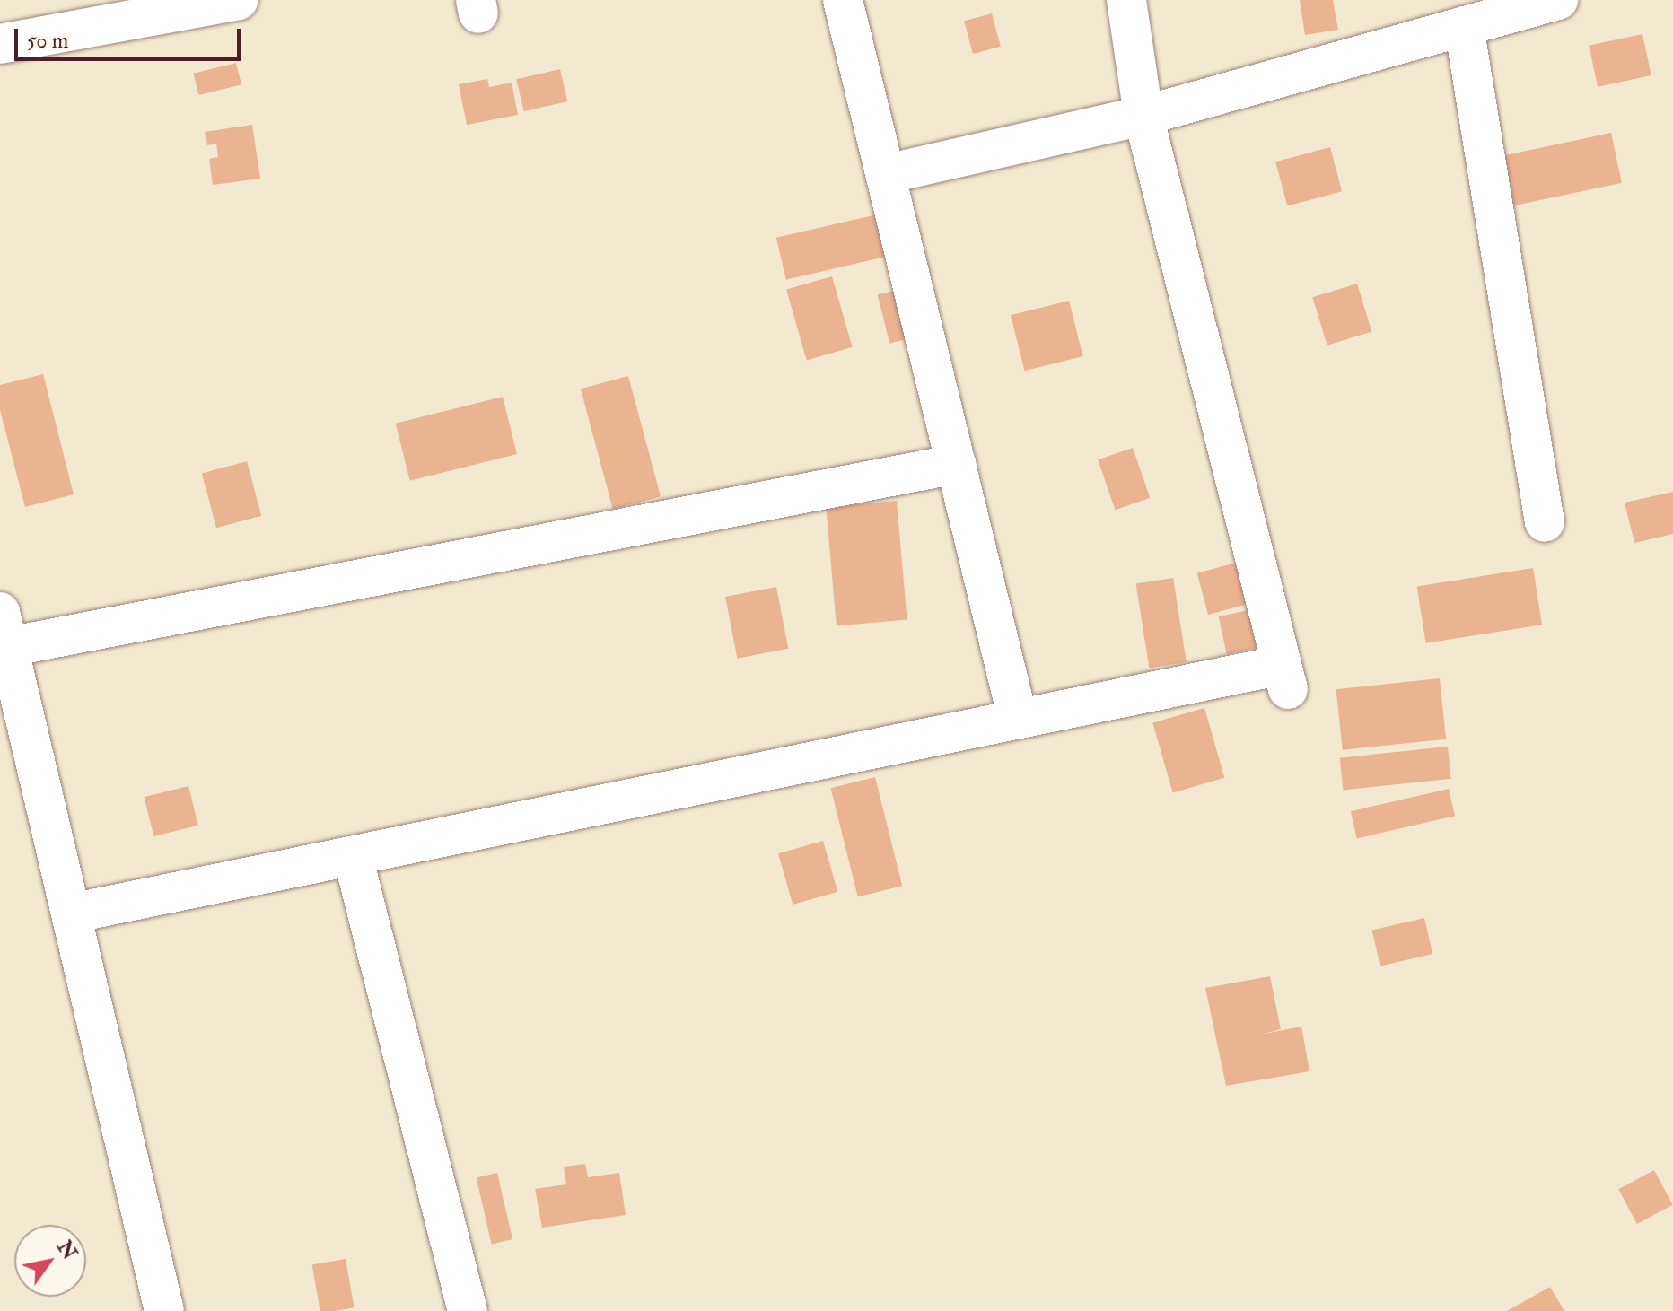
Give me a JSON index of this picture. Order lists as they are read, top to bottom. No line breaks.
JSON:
{"scale_bar":"50 m","north":"top right"}
